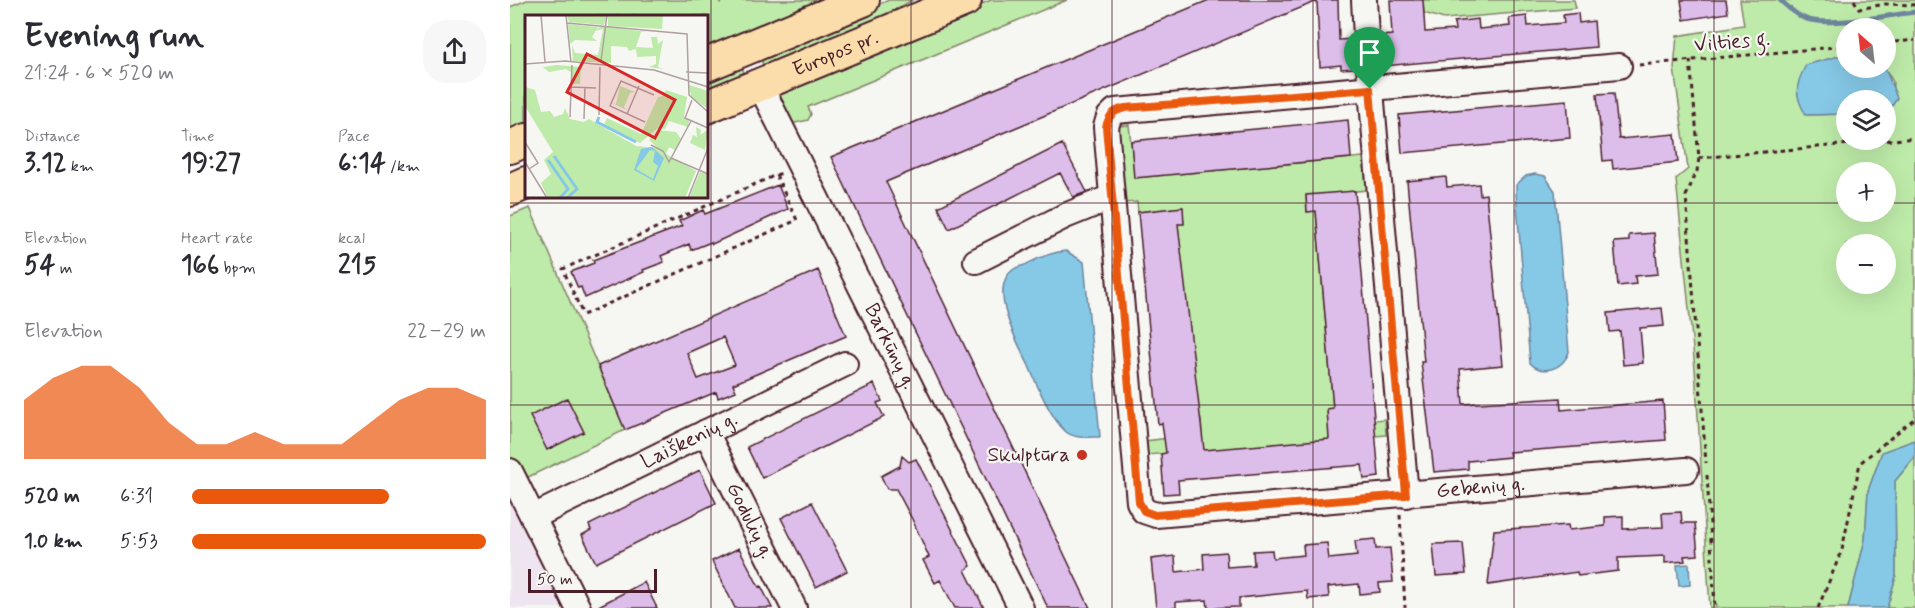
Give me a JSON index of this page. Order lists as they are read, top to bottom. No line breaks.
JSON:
{"streets":{"main road":["Europos pr."],"street":["Barkūnų g.","Laiškenių g.","Gebenių g.","Godulių g."],"path":["Vilties g."]},"crossings":[["Vilties g.","Gebenių g."],["Europos pr.","Barkūnų g."],["Laiškenių g.","Godulių g."]],"places":["Skulptūra"],"scale_bar":"50 m","north":"top left","page":{"heading":["Evening run","21:24 · 6 × 520 m"],"map_buttons":["+","−"],"stats":[["Distance","3.12 km"],["Time","19:27"],["Pace","6:14 /km"],["Elevation","54 m"],["Heart rate","166 bpm"],["kcal","215"]],"chart":["Elevation","22–29 m"],"list":[{"name":"520 m","note":"6:31"},{"name":"1.0 km","note":"5:53"}],"scale":"50 m"}}
